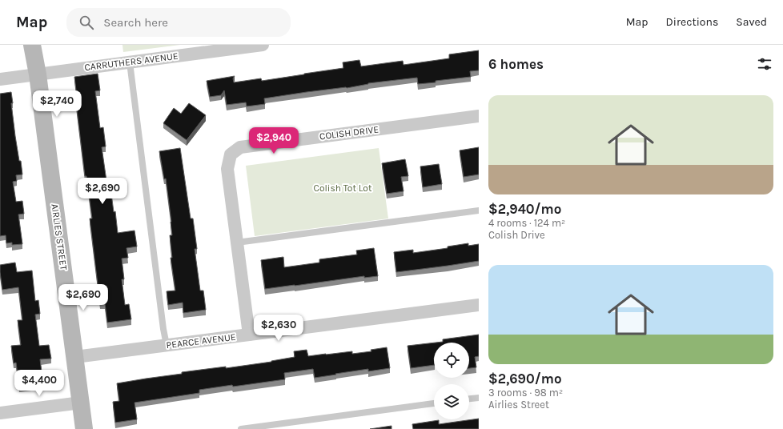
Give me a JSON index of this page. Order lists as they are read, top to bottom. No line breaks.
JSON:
{"streets":{"street":["CARRUTHERS AVENUE","COLISH DRIVE","AIRLIES STREET","PEARCE AVENUE"]},"crossings":[["CARRUTHERS AVENUE","AIRLIES STREET"],["COLISH DRIVE","PEARCE AVENUE"],["AIRLIES STREET","PEARCE AVENUE"]],"parks":["Colish Tot Lot"],"page":{"header":"Map","search":"Search here","nav":["Map","Directions","Saved"],"heading":"6 homes","list":[{"name":"$2,940/mo","note":"4 rooms · 124 m² · Colish Drive"},{"name":"$2,690/mo","note":"3 rooms · 98 m² · Airlies Street"}],"price":["$2,740","$2,940","$2,690","$2,690","$2,630","$4,400"]}}
